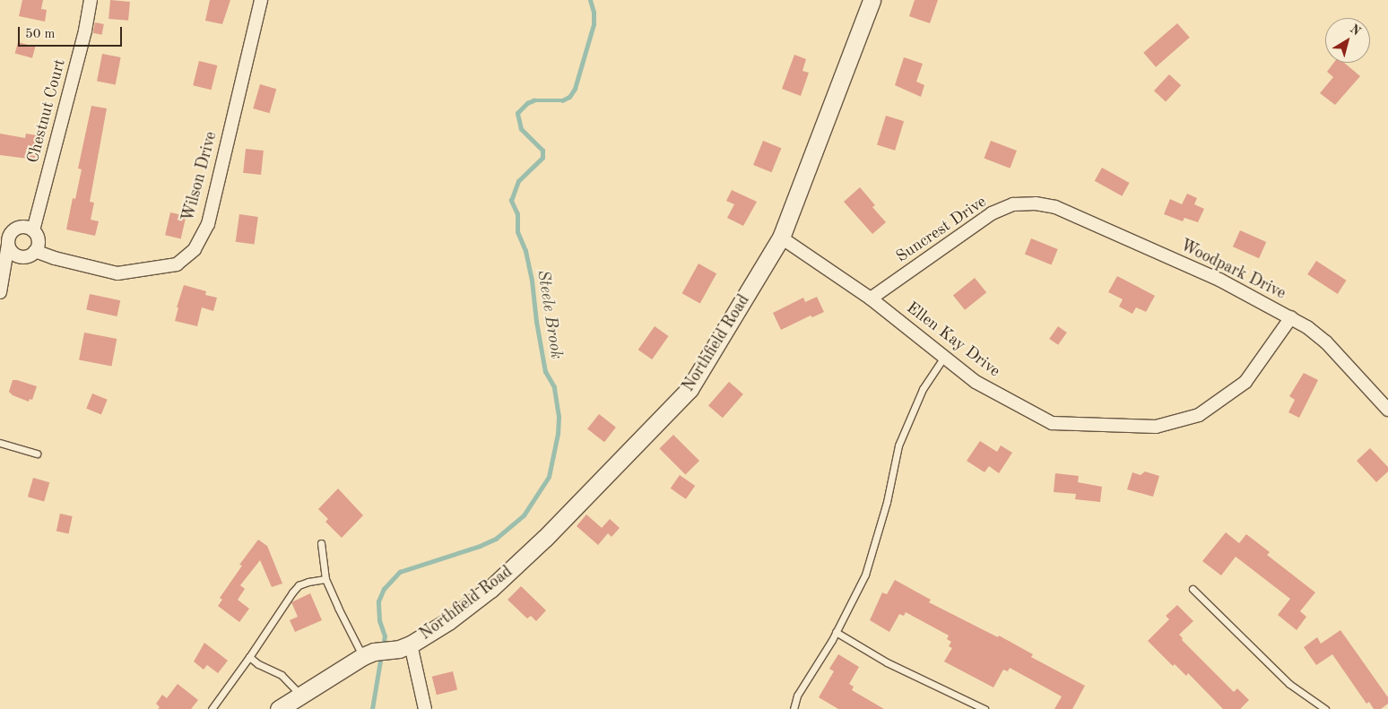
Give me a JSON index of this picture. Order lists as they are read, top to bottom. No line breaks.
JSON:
{"streets":{"street":["Chestnut Court","Wilson Drive","Suncrest Drive","Woodpark Drive","Ellen Kay Drive","Northfield Road"]},"crossings":[["Chestnut Court","Wilson Drive"],["Suncrest Drive","Woodpark Drive"],["Suncrest Drive","Ellen Kay Drive"],["Woodpark Drive","Ellen Kay Drive"],["Ellen Kay Drive","Northfield Road"]],"water":["Steele Brook"],"scale_bar":"50 m","north":"top right"}
